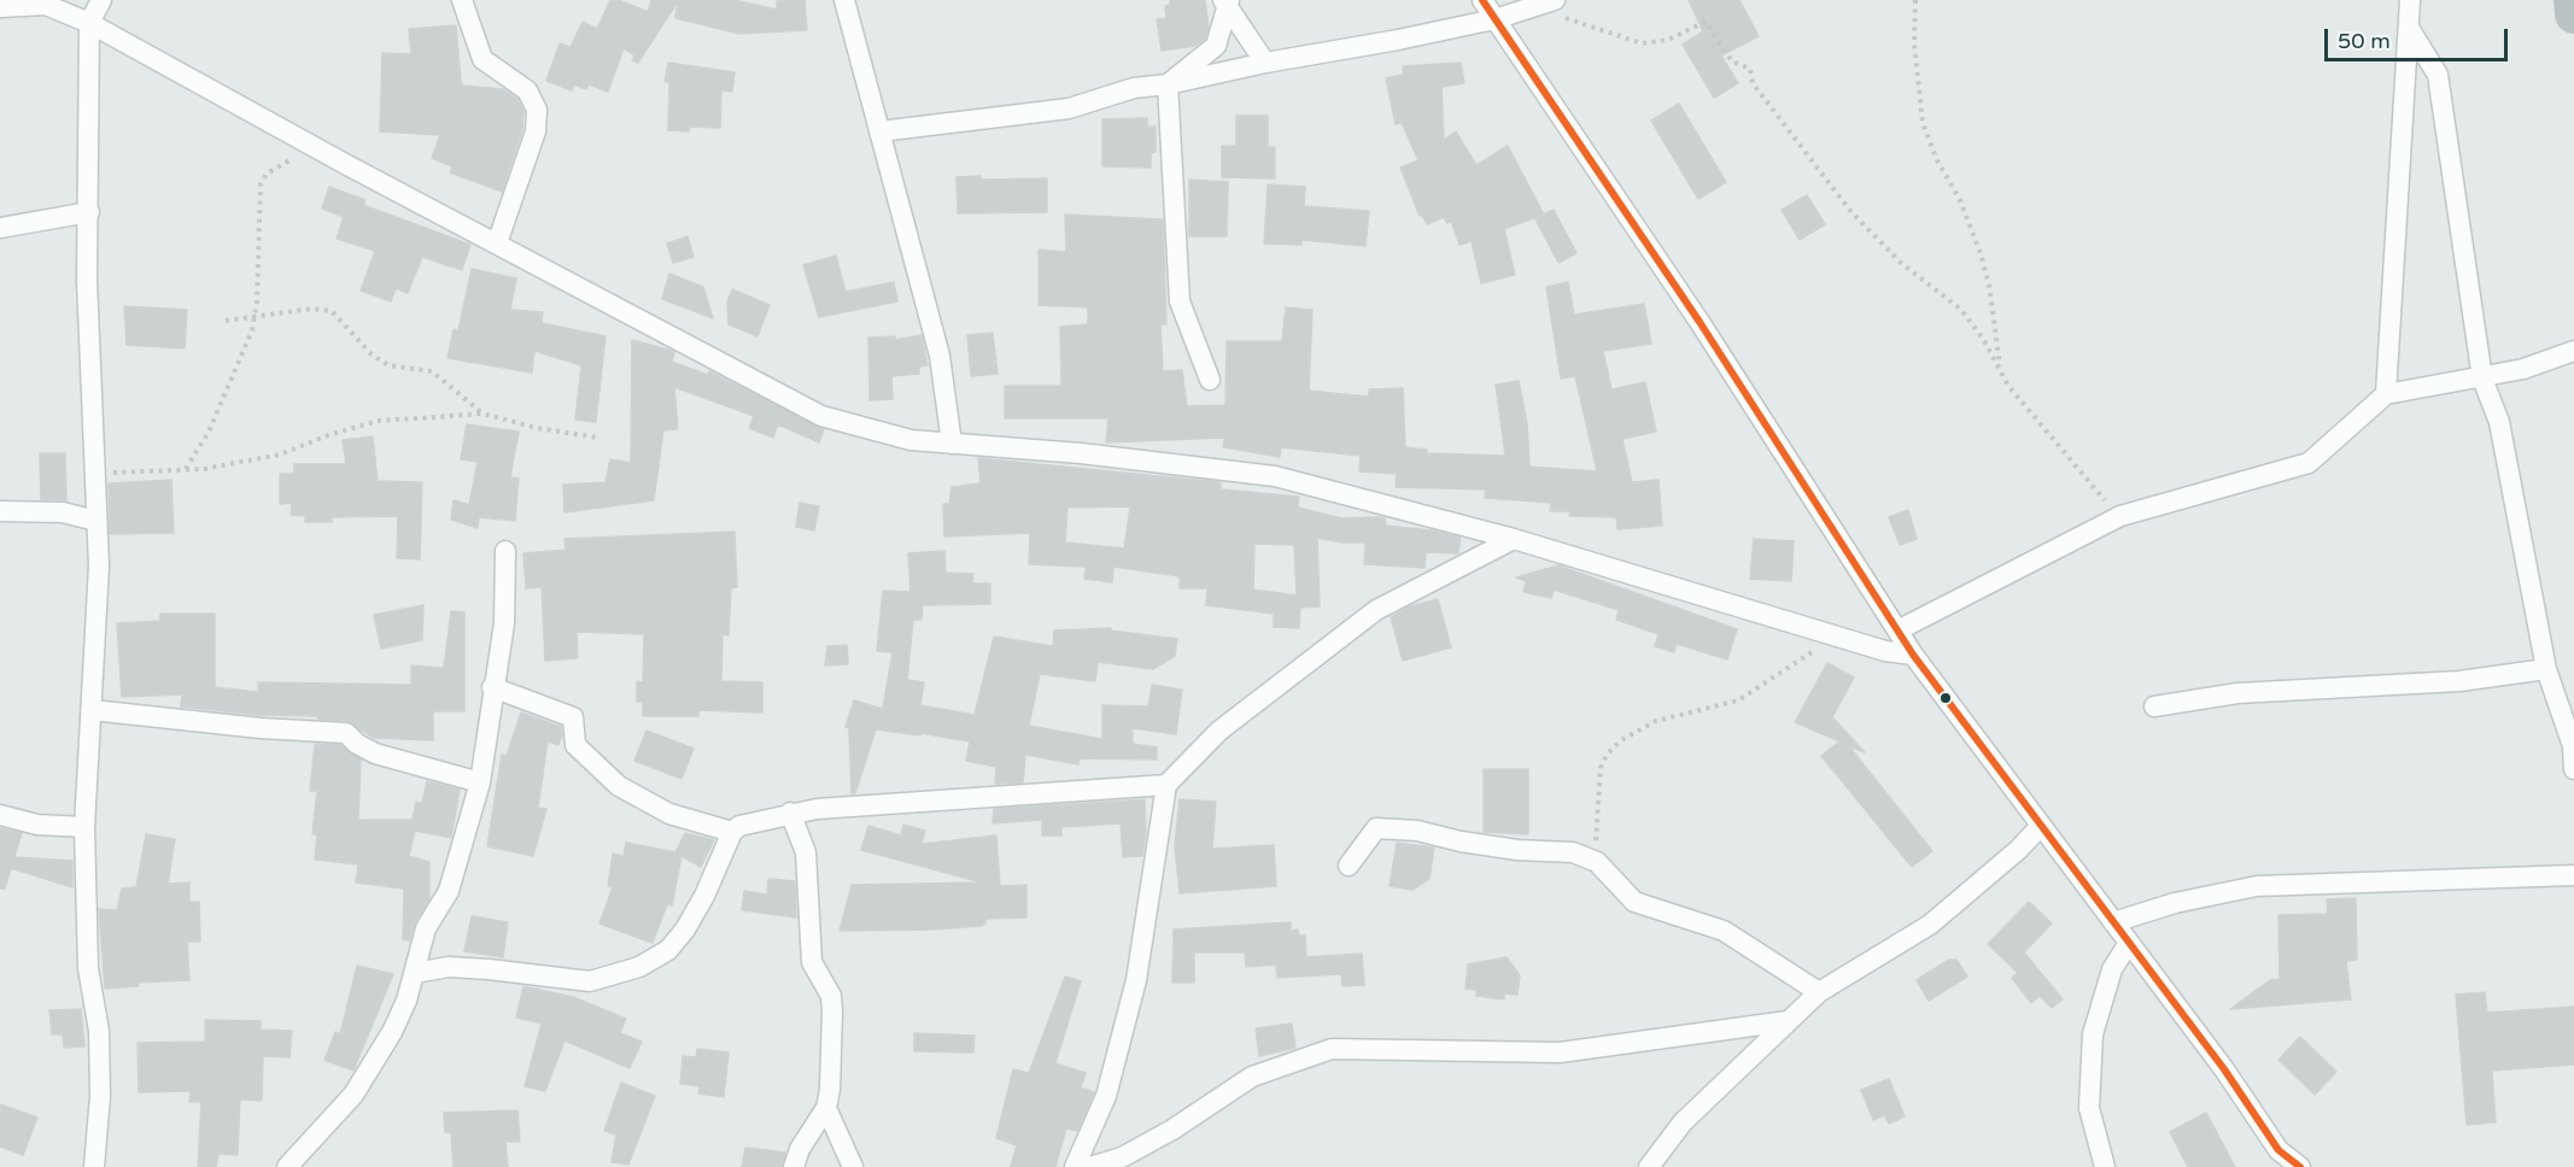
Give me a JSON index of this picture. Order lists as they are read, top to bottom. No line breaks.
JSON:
{"scale_bar":"50 m"}
